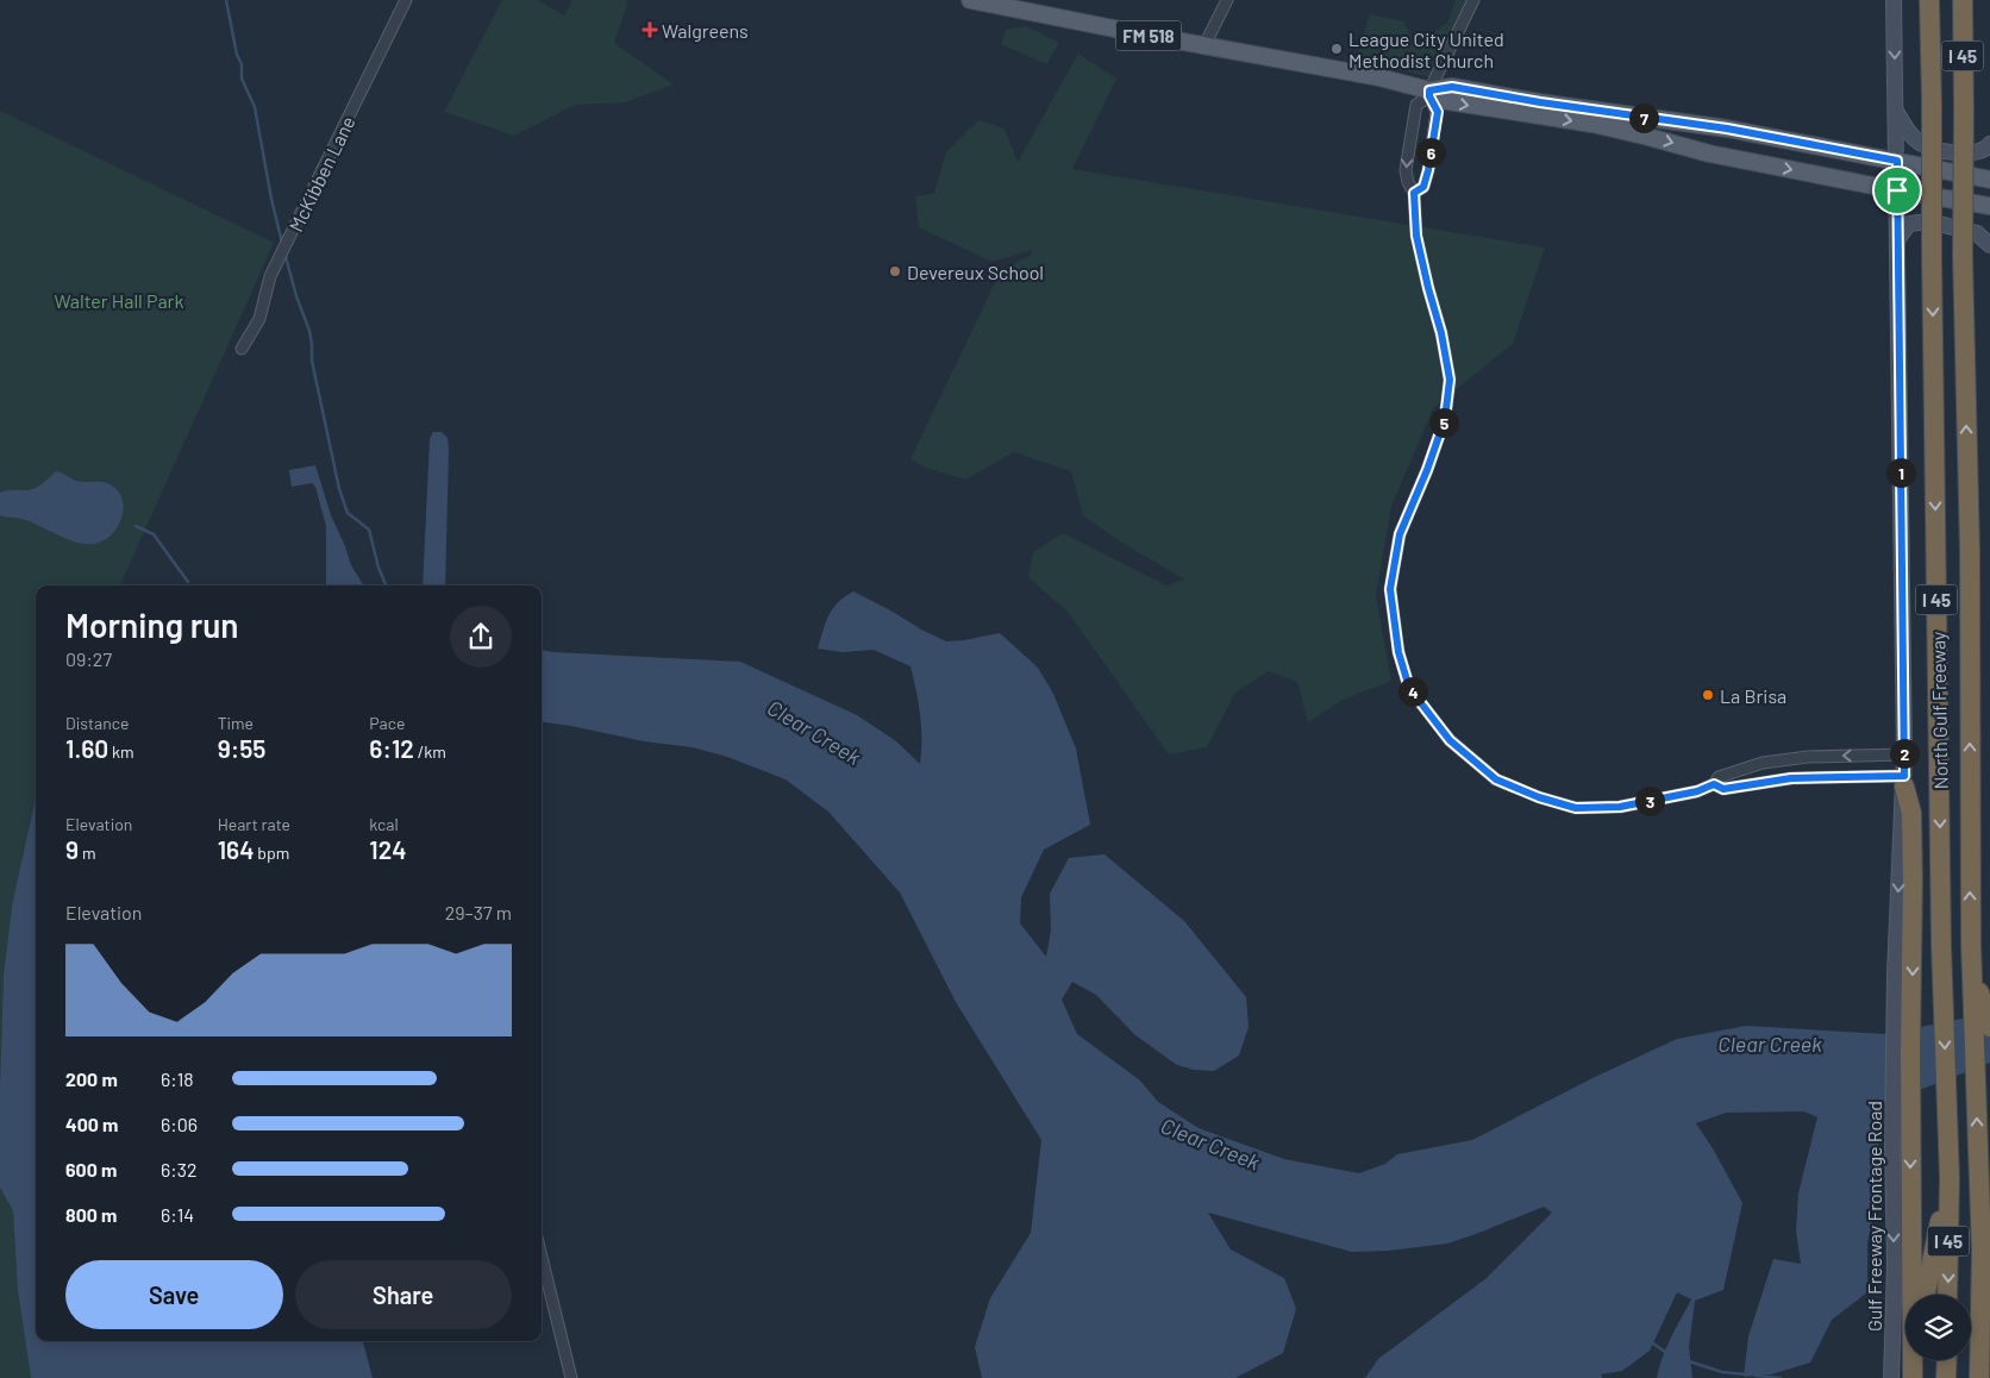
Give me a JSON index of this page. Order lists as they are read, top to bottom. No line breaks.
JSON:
{"streets":{"highway":["I 45","North Gulf Freeway"],"main road":["FM 518","Gulf Freeway Frontage Road"],"street":["McKibben Lane"]},"crossings":[["FM 518","Gulf Freeway Frontage Road"],["I 45","North Gulf Freeway"]],"one_way":["Gulf Freeway Frontage Road"],"water":["Clear Creek"],"parks":["Walter Hall Park"],"places":{"health":["Walgreens"],"other":["League City United Methodist Church","Devereux School","La Brisa"]},"page":{"pins":["7","6","5","1","4","2","3"],"heading":["Morning run","09:27"],"stats":[["Distance","1.60 km"],["Time","9:55"],["Pace","6:12 /km"],["Elevation","9 m"],["Heart rate","164 bpm"],["kcal","124"]],"chart":["Elevation","29–37 m"],"list":[{"name":"200 m","note":"6:18"},{"name":"400 m","note":"6:06"},{"name":"600 m","note":"6:32"},{"name":"800 m","note":"6:14"}],"buttons":["Save","Share"]}}
